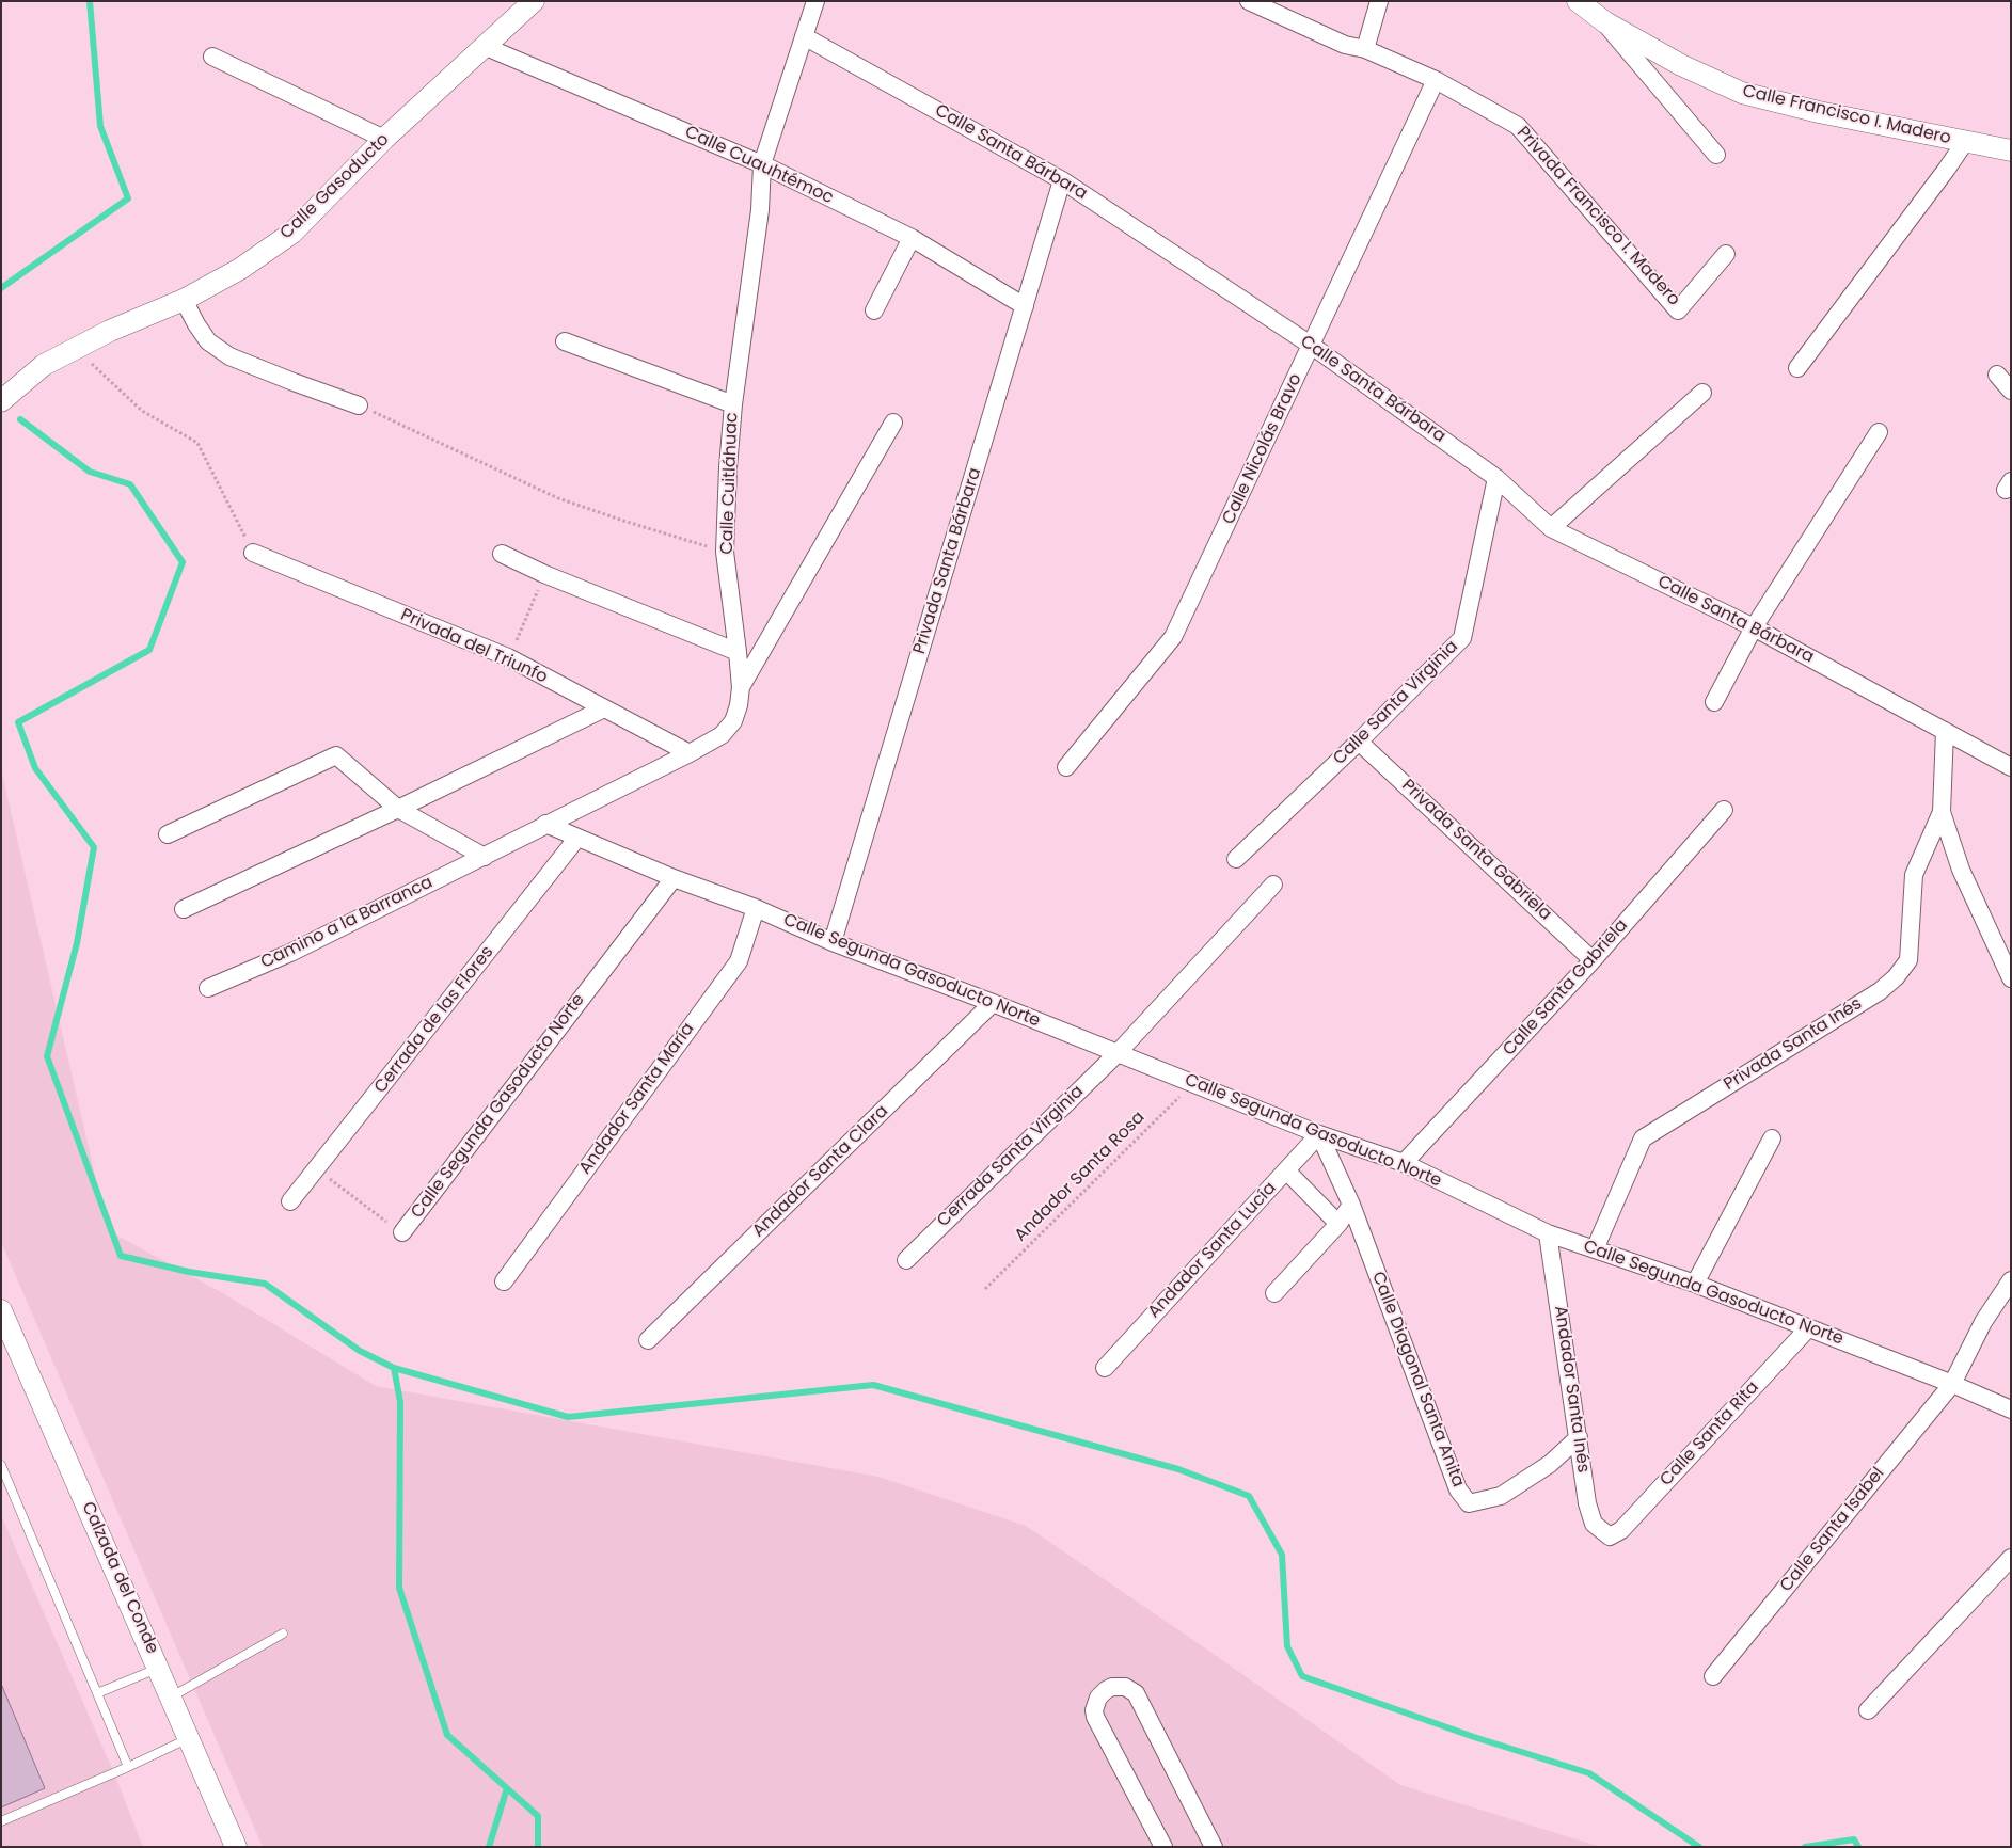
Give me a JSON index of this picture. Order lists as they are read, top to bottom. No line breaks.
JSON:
{"streets":{"street":["Calle Francisco I. Madero","Calle Santa Bárbara","Calle Cuauhtémoc","Calle Gasoducto","Privada Francisco I. Madero","Calle Nicolás Bravo","Calle Cuitláhuac","Privada Santa Bárbara","Privada del Triunfo","Calle Santa Virginia","Privada Santa Gabriela","Camino a la Barranca","Calle Segunda Gasoducto Norte","Calle Santa Gabriela","Cerrada de las Flores","Privada Santa Inés","Andador Santa María","Cerrada Santa Virginia","Andador Santa Clara","Andador Santa Lucía","Calle Diagonal Santa Anita","Andador Santa Inés","Calle Santa Rita","Calle Santa Isabel","Calzada del Conde"],"path":["Andador Santa Rosa"]},"crossings":[["Calle Santa Bárbara","Calle Nicolás Bravo"],["Calle Santa Bárbara","Calle Cuitláhuac"],["Calle Santa Bárbara","Privada Santa Bárbara"],["Calle Santa Bárbara","Calle Santa Virginia"],["Calle Cuauhtémoc","Calle Gasoducto"],["Calle Cuauhtémoc","Calle Cuitláhuac"],["Calle Cuauhtémoc","Privada Santa Bárbara"],["Privada Francisco I. Madero","Calle Nicolás Bravo"],["Calle Cuitláhuac","Privada del Triunfo"],["Calle Cuitláhuac","Camino a la Barranca"],["Calle Cuitláhuac","Calle Segunda Gasoducto Norte"],["Privada Santa Bárbara","Calle Segunda Gasoducto Norte"],["Calle Santa Virginia","Privada Santa Gabriela"],["Privada Santa Gabriela","Calle Santa Gabriela"],["Calle Segunda Gasoducto Norte","Calle Santa Gabriela"],["Calle Segunda Gasoducto Norte","Cerrada de las Flores"],["Calle Segunda Gasoducto Norte","Privada Santa Inés"],["Calle Segunda Gasoducto Norte","Andador Santa María"],["Calle Segunda Gasoducto Norte","Cerrada Santa Virginia"],["Calle Segunda Gasoducto Norte","Andador Santa Clara"],["Calle Segunda Gasoducto Norte","Andador Santa Rosa"],["Calle Segunda Gasoducto Norte","Andador Santa Lucía"],["Calle Segunda Gasoducto Norte","Calle Diagonal Santa Anita"],["Calle Segunda Gasoducto Norte","Andador Santa Inés"],["Calle Segunda Gasoducto Norte","Calle Santa Rita"],["Calle Segunda Gasoducto Norte","Calle Santa Isabel"],["Andador Santa Lucía","Calle Diagonal Santa Anita"],["Calle Diagonal Santa Anita","Andador Santa Inés"],["Andador Santa Inés","Calle Santa Rita"]]}
